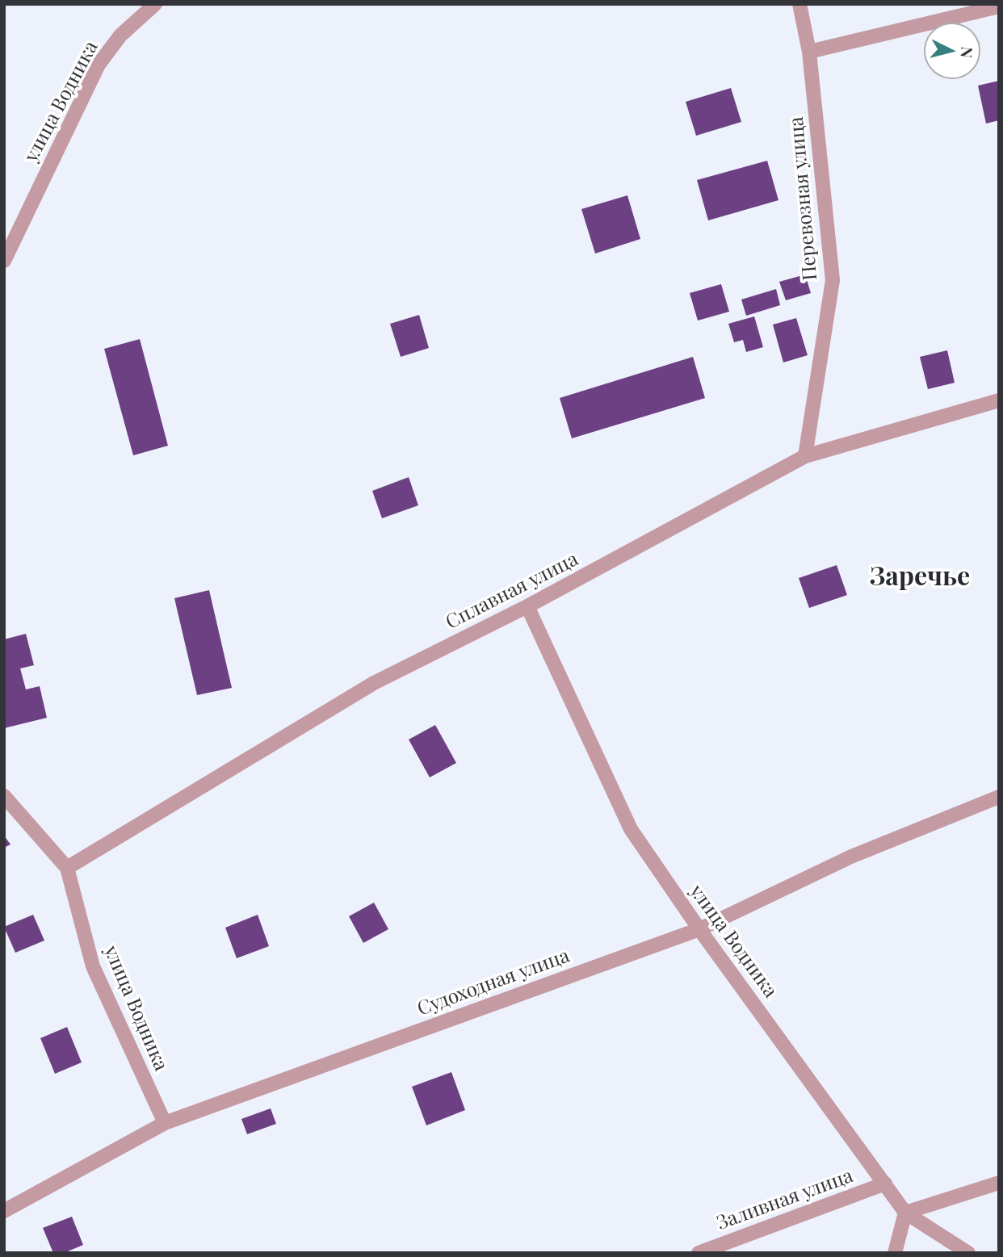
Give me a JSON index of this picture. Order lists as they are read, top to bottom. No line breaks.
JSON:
{"streets":{"street":["улица Водника","Перевозная улица","Сплавная улица","Судоходная улица","Заливная улица"]},"crossings":[["улица Водника","Сплавная улица"],["улица Водника","Судоходная улица"],["улица Водника","Заливная улица"],["Перевозная улица","Сплавная улица"]],"districts":["Заречье"],"north":"right"}
